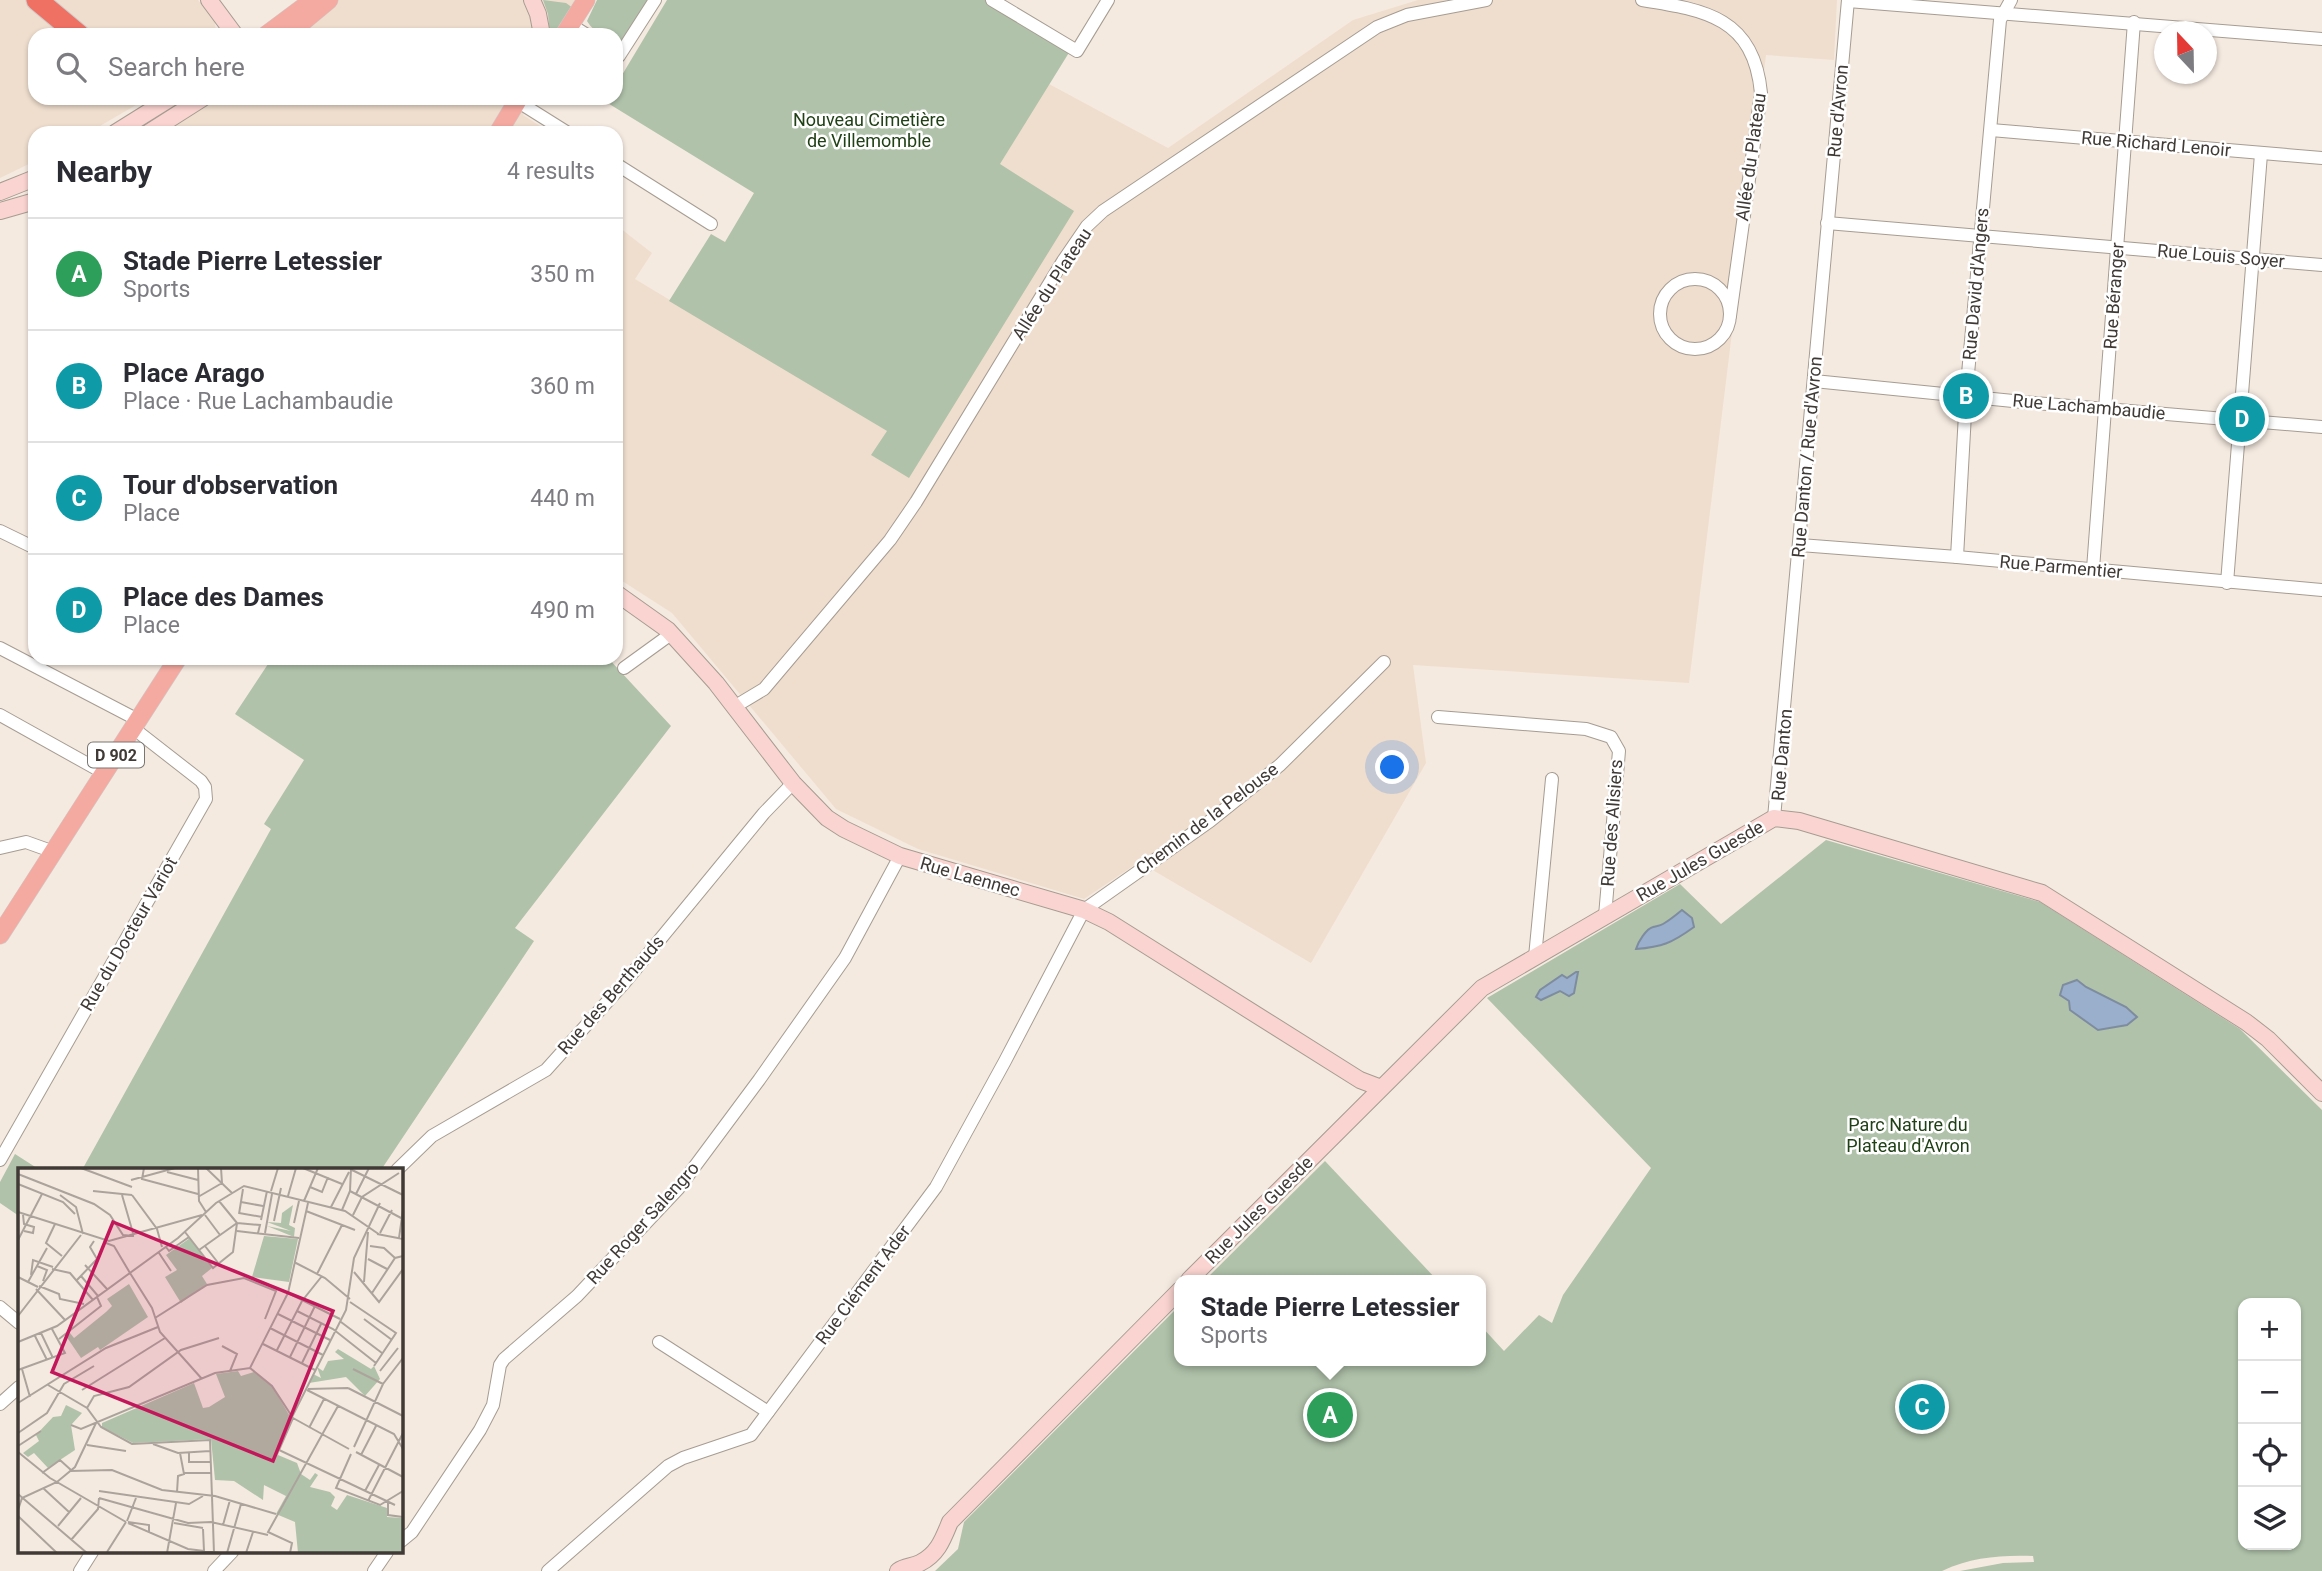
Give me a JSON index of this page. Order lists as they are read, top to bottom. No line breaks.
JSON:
{"streets":{"main road":["D 902"],"street":["Rue d'Avron","Rue Richard Lenoir","Allée du Plateau","Rue Louis Soyer","Rue David d'Angers","Rue Béranger","Rue Lachambaudie","Rue Danton / Rue d'Avron","Rue Parmentier","Rue Danton","Chemin de la Pelouse","Rue des Alisiers","Rue Jules Guesde","Rue Laennec","Rue du Docteur Variot","Rue des Berthauds","Rue Roger Salengro","Rue Clément Ader"]},"crossings":[["Rue d'Avron","Rue Louis Soyer"],["Rue d'Avron","Rue Danton / Rue d'Avron"],["Rue Richard Lenoir","Rue David d'Angers"],["Rue Richard Lenoir","Rue Béranger"],["Allée du Plateau","Rue Laennec"],["Rue Louis Soyer","Rue David d'Angers"],["Rue Louis Soyer","Rue Béranger"],["Rue Louis Soyer","Rue Danton / Rue d'Avron"],["Rue David d'Angers","Rue Lachambaudie"],["Rue David d'Angers","Rue Parmentier"],["Rue Béranger","Rue Lachambaudie"],["Rue Béranger","Rue Parmentier"],["Rue Lachambaudie","Rue Danton / Rue d'Avron"],["Rue Danton / Rue d'Avron","Rue Parmentier"],["Rue Danton / Rue d'Avron","Rue Danton"],["D 902","Rue du Docteur Variot"],["Rue Danton","Rue Jules Guesde"],["Chemin de la Pelouse","Rue Laennec"],["Chemin de la Pelouse","Rue Clément Ader"],["Rue des Alisiers","Rue Jules Guesde"],["Rue Jules Guesde","Rue Laennec"],["Rue Laennec","Rue des Berthauds"],["Rue Laennec","Rue Roger Salengro"],["Rue Laennec","Rue Clément Ader"]],"parks":["Nouveau Cimetière de Villemomble","Parc Nature du Plateau d'Avron"],"north":"top","page":{"search":"Search here","heading":["Nearby","4 results"],"list":[{"mark":"A","name":"Stade Pierre Letessier","note":"Sports","value":"350 m"},{"mark":"B","name":"Place Arago","note":"Place · Rue Lachambaudie","value":"360 m"},{"mark":"C","name":"Tour d'observation","note":"Place","value":"440 m"},{"mark":"D","name":"Place des Dames","note":"Place","value":"490 m"}],"pins":["B","D","C","A"],"popup":["Stade Pierre Letessier","Sports"],"map_buttons":["+","−"]}}
